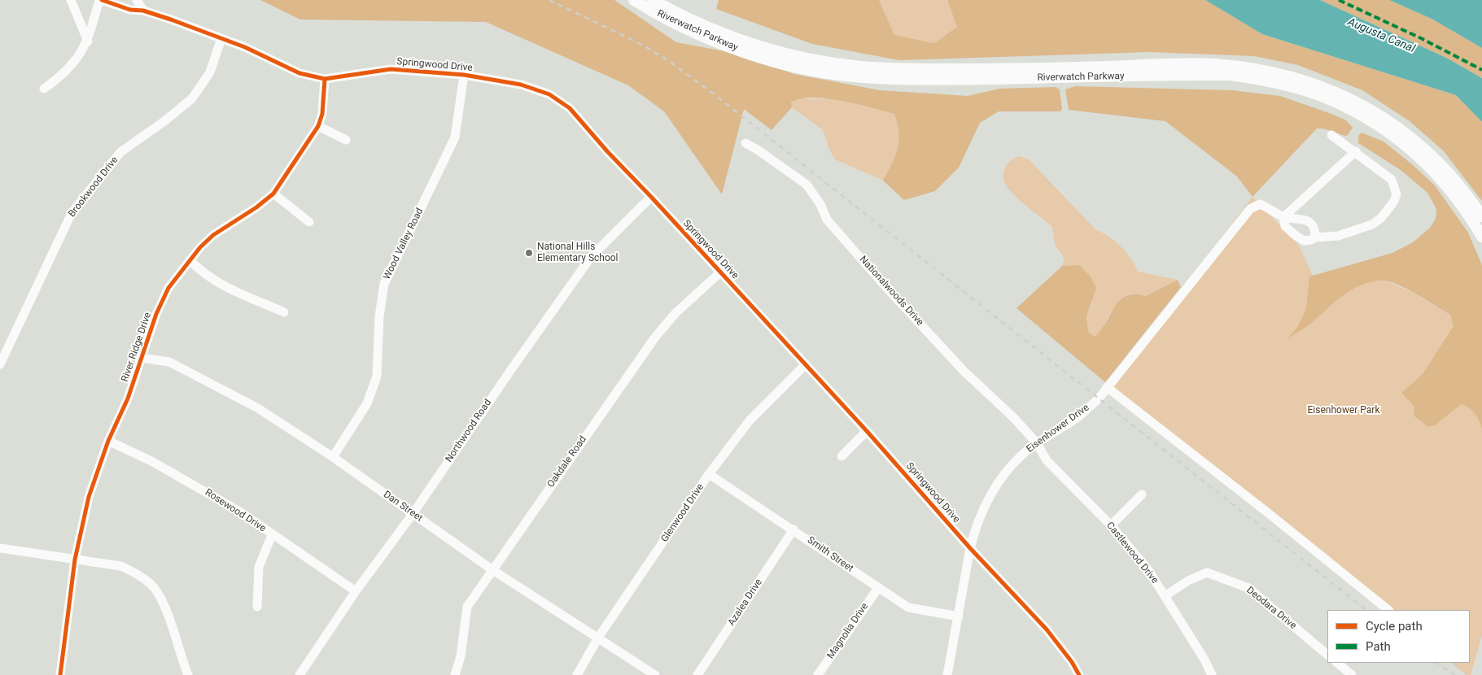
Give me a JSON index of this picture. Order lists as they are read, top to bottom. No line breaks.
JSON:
{"streets":{"main road":["Riverwatch Parkway"],"street":["Springwood Drive","Brookwood Drive","Wood Valley Road","Nationalwoods Drive","River Ridge Drive","Eisenhower Drive","Northwood Road","Oakdale Road","Dan Street","Rosewood Drive","Glenwood Drive","Castlewood Drive","Smith Street","Azalea Drive","Deodara Drive","Magnolia Drive"]},"crossings":[["Springwood Drive","Brookwood Drive"],["Springwood Drive","Wood Valley Road"],["Springwood Drive","River Ridge Drive"],["Springwood Drive","Eisenhower Drive"],["Springwood Drive","Northwood Road"],["Springwood Drive","Oakdale Road"],["Springwood Drive","Glenwood Drive"],["Wood Valley Road","Dan Street"],["Nationalwoods Drive","Eisenhower Drive"],["Nationalwoods Drive","Castlewood Drive"],["River Ridge Drive","Dan Street"],["River Ridge Drive","Rosewood Drive"],["Eisenhower Drive","Castlewood Drive"],["Eisenhower Drive","Smith Street"],["Northwood Road","Dan Street"],["Northwood Road","Rosewood Drive"],["Oakdale Road","Dan Street"],["Dan Street","Glenwood Drive"],["Glenwood Drive","Smith Street"],["Castlewood Drive","Deodara Drive"],["Smith Street","Azalea Drive"],["Smith Street","Magnolia Drive"]],"water":["Augusta Canal"],"parks":["Eisenhower Park"],"places":["National Hills Elementary School"],"legend":["Cycle path","Path"]}
